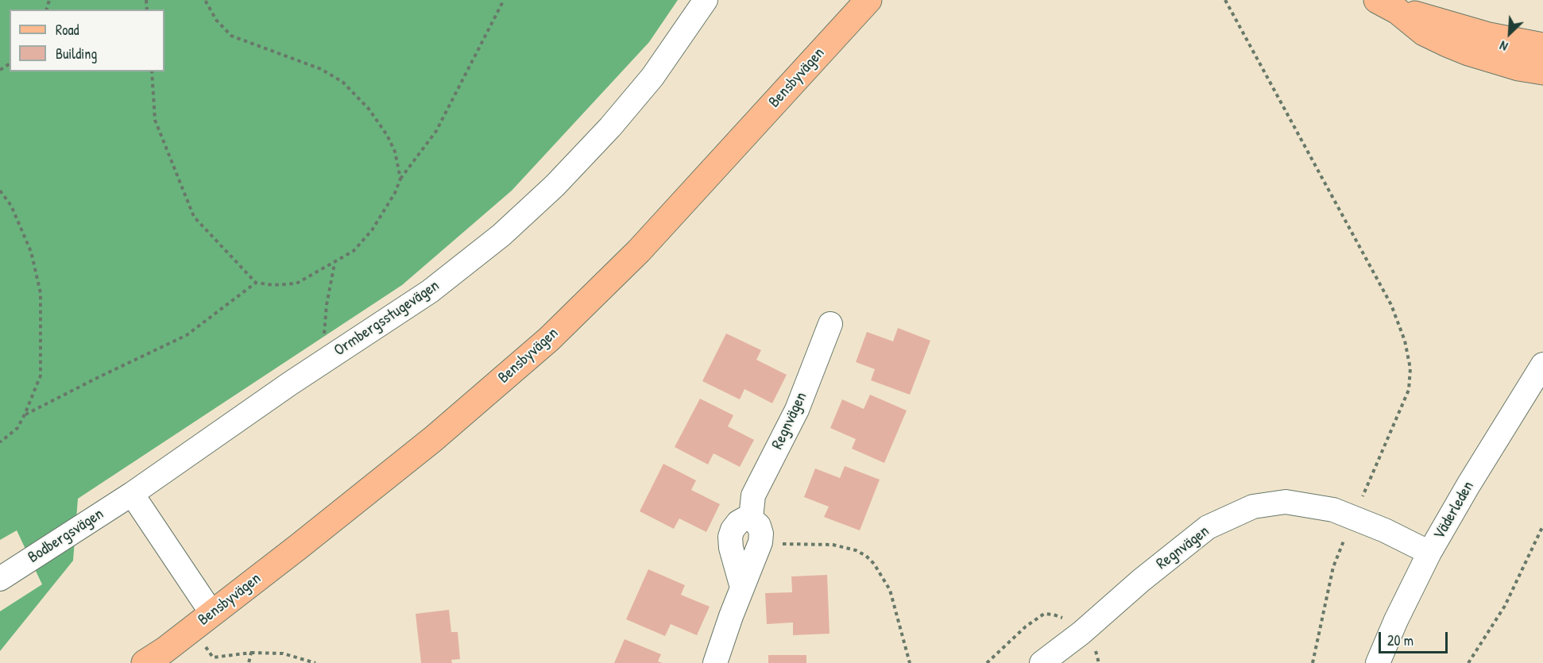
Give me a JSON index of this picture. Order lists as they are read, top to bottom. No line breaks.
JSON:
{"streets":{"main road":["Bensbyvägen"],"street":["Ormbergsstugevägen","Regnvägen","Väderleden","Bodbergsvägen"]},"crossings":[["Ormbergsstugevägen","Bodbergsvägen"],["Regnvägen","Väderleden"]],"legend":["Road","Building"],"scale_bar":"20 m","north":"bottom left"}
